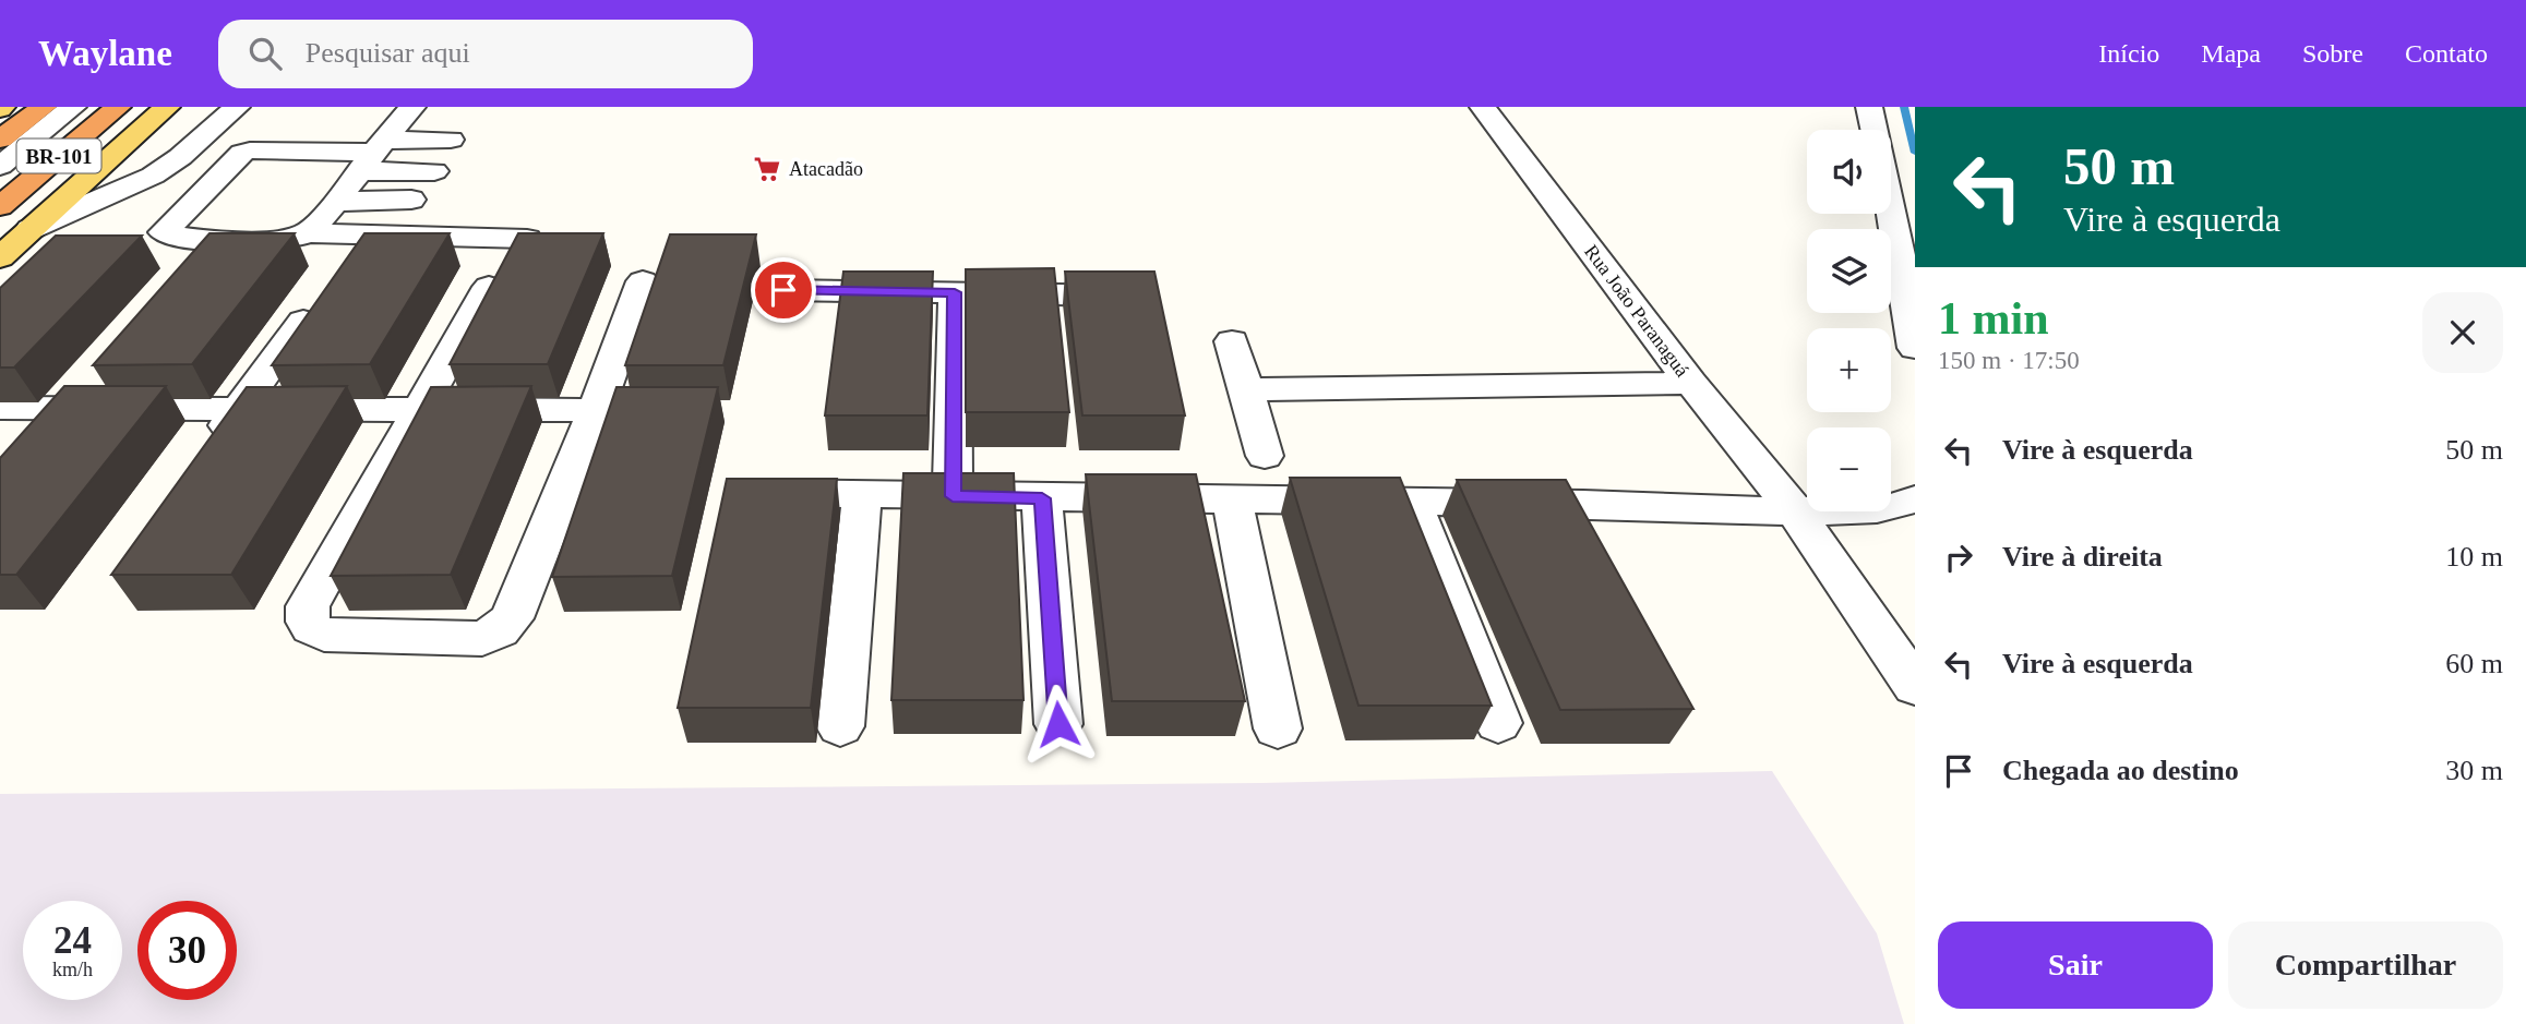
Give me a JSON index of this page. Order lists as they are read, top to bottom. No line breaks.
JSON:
{"streets":{"highway":["BR-101"],"street":["Rua João Paranaguá"]},"places":{"supermarket":["Atacadão"]},"page":{"header":"Waylane","search":"Pesquisar aqui","nav":["Início","Mapa","Sobre","Contato"],"turn":["50 m","Vire à esquerda"],"map_buttons":["+","−"],"heading":["1 min","150 m · 17:50"],"list":[{"name":"Vire à esquerda","value":"50 m"},{"name":"Vire à direita","value":"10 m"},{"name":"Vire à esquerda","value":"60 m"},{"name":"Chegada ao destino","value":"30 m"}],"speed":"24 km/h","limit":"30","buttons":["Sair","Compartilhar"]}}
